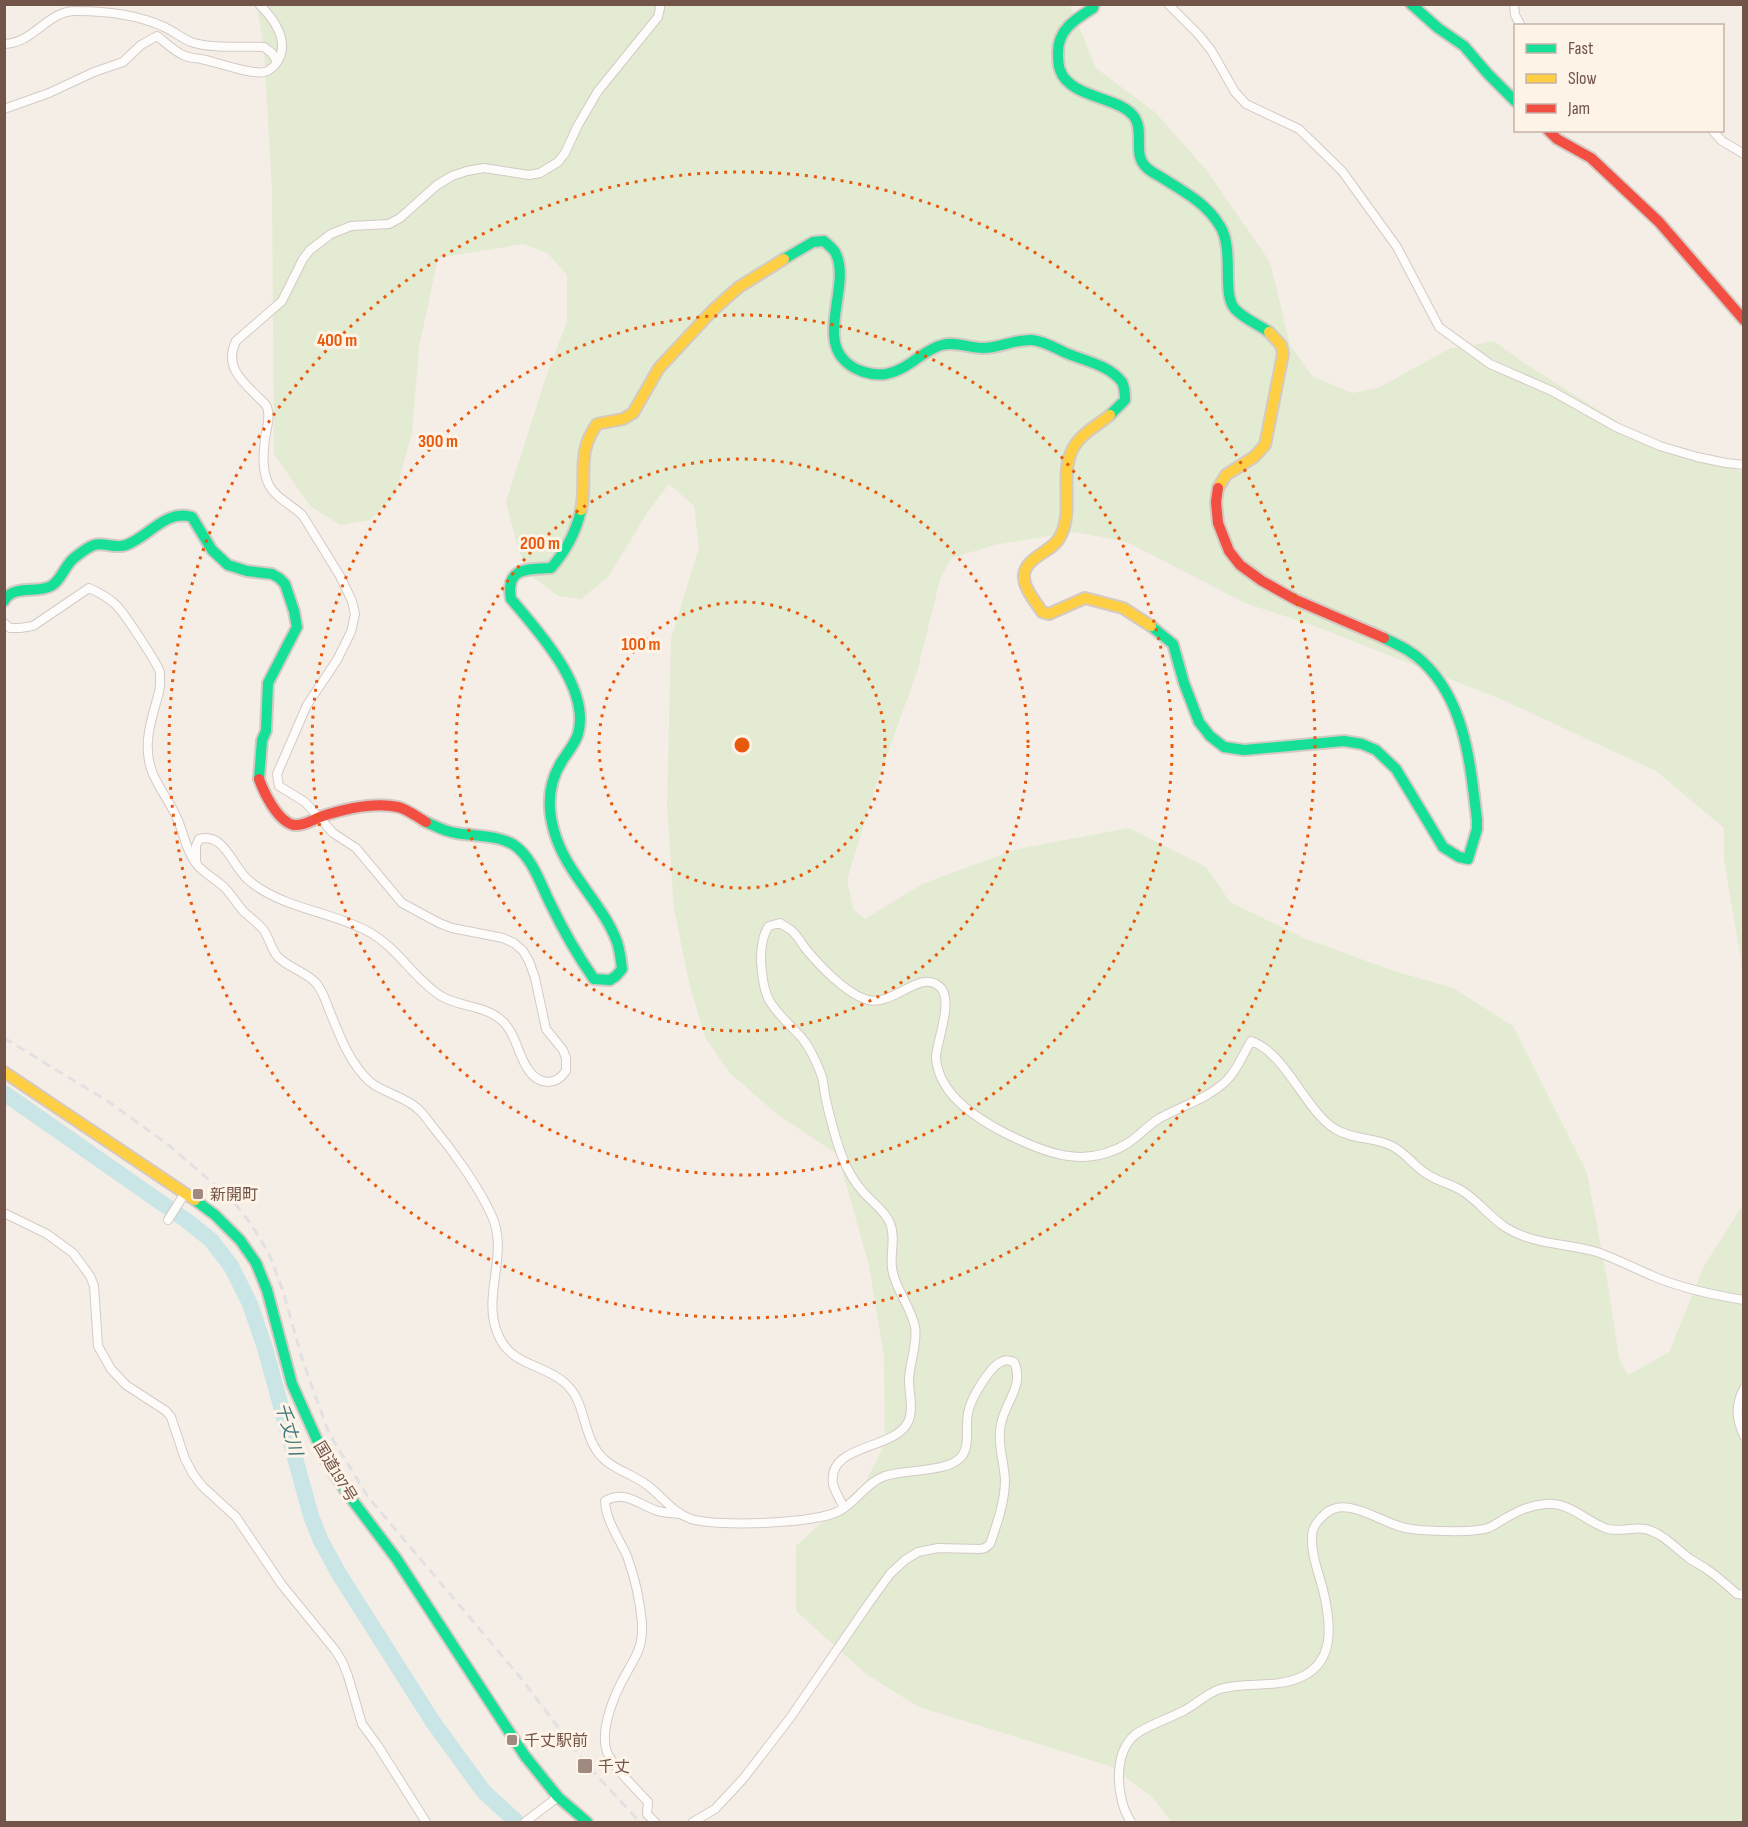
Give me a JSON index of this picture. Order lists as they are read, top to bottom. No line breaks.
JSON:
{"streets":{"main road":["国道197号"]},"water":["千丈川"],"places":{"transit":["新開町","千丈駅前","千丈"]},"legend":["Fast","Slow","Jam"],"rings":["400 m","300 m","200 m","100 m"]}
